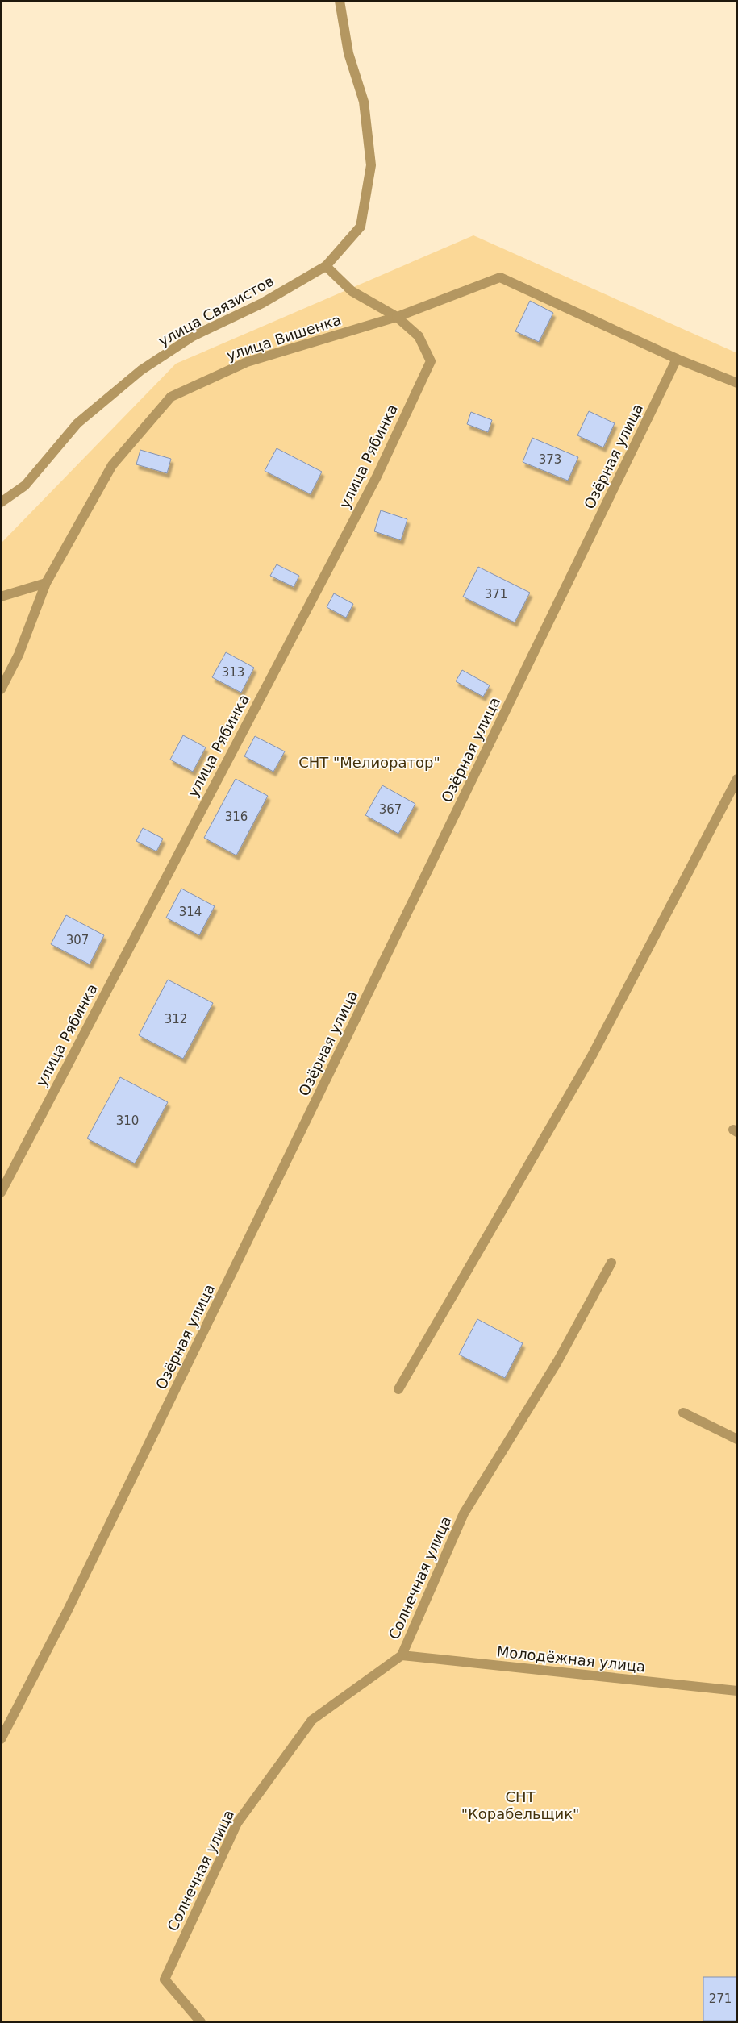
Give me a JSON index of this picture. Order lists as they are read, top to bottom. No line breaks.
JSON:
{"streets":{"street":["улица Связистов","улица Вишенка","улица Рябинка","Озёрная улица","Солнечная улица","Молодёжная улица"]},"crossings":[["улица Вишенка","улица Рябинка"],["улица Вишенка","Озёрная улица"],["Солнечная улица","Молодёжная улица"]],"parks":["СНТ \"Мелиоратор\"","СНТ \"Корабельщик\""],"house_numbers":["373","371","313","367","316","314","307","312","310","271"]}
